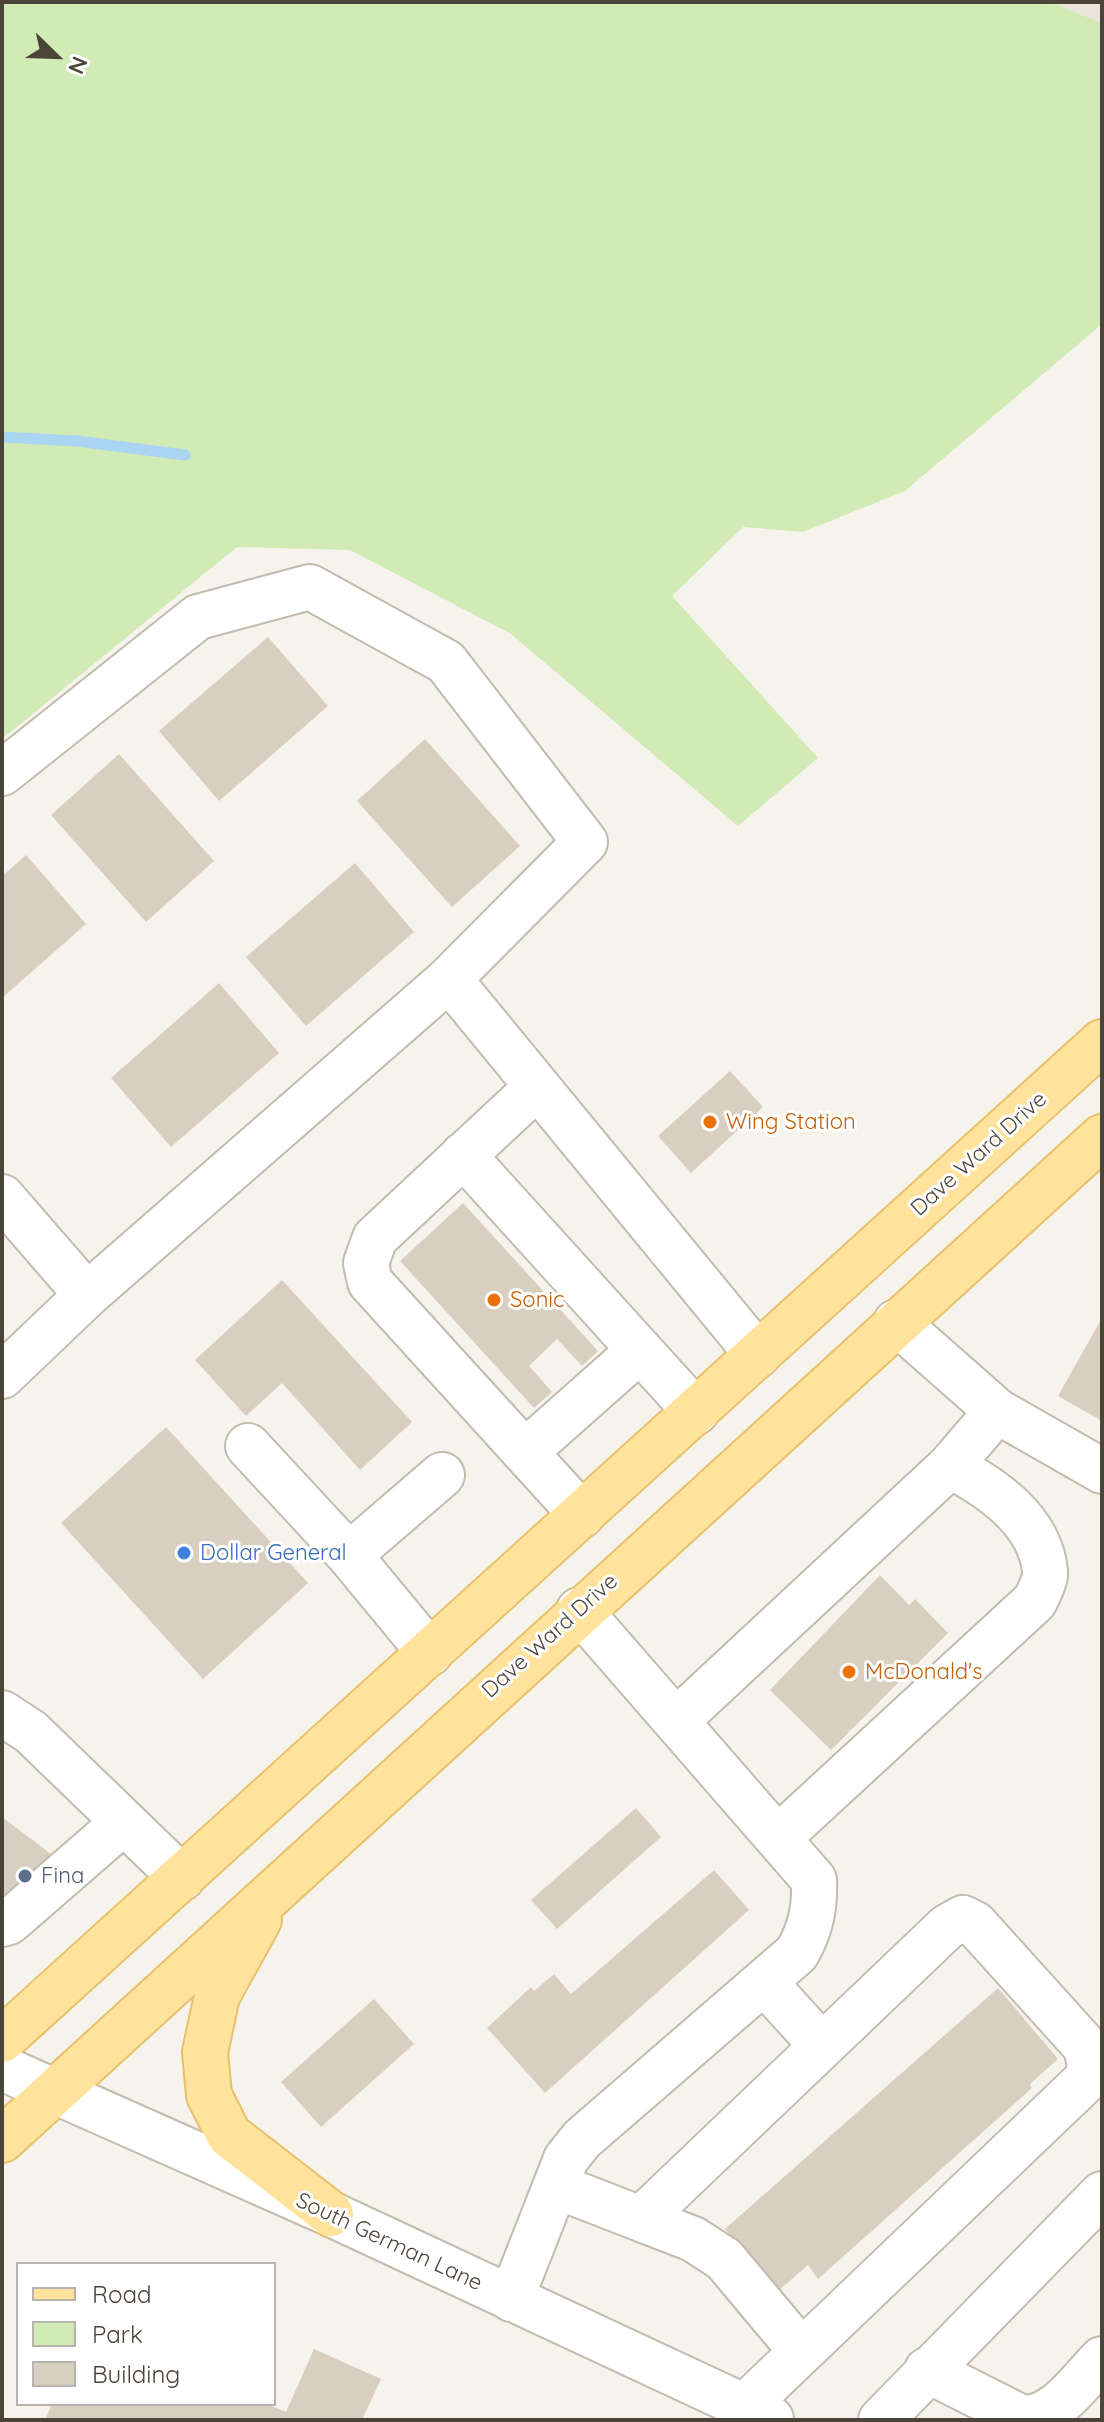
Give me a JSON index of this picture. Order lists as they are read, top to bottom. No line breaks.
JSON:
{"streets":{"main road":["Dave Ward Drive"],"street":["South German Lane"]},"crossings":[["Dave Ward Drive","South German Lane"]],"places":["Wing Station","Sonic","Dollar General","McDonald's","Fina"],"legend":["Road","Park","Building"],"north":"bottom right"}
